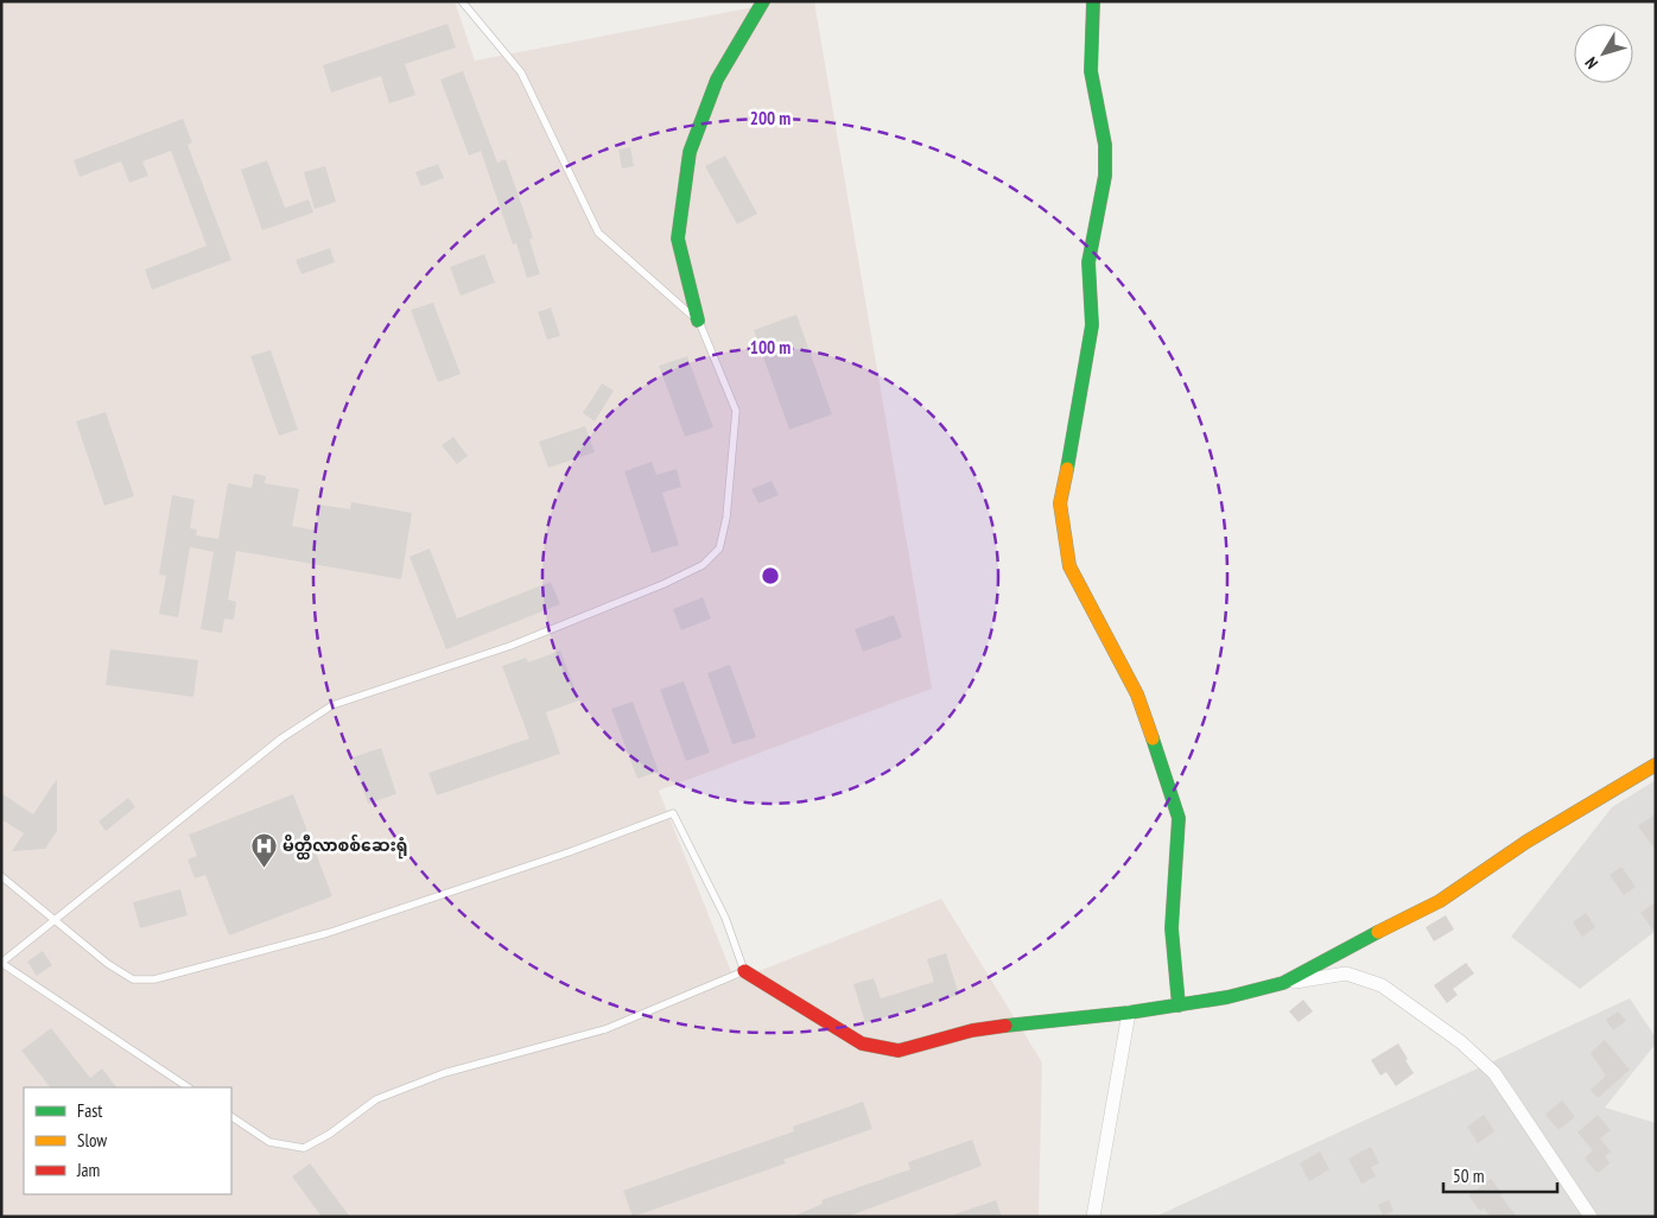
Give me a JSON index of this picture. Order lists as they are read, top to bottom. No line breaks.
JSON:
{"places":{"hospital":["မိတ္ထီလာစစ်ဆေးရုံ"]},"legend":["Fast","Slow","Jam"],"scale_bar":"50 m","north":"bottom left","rings":["200 m","100 m"]}
